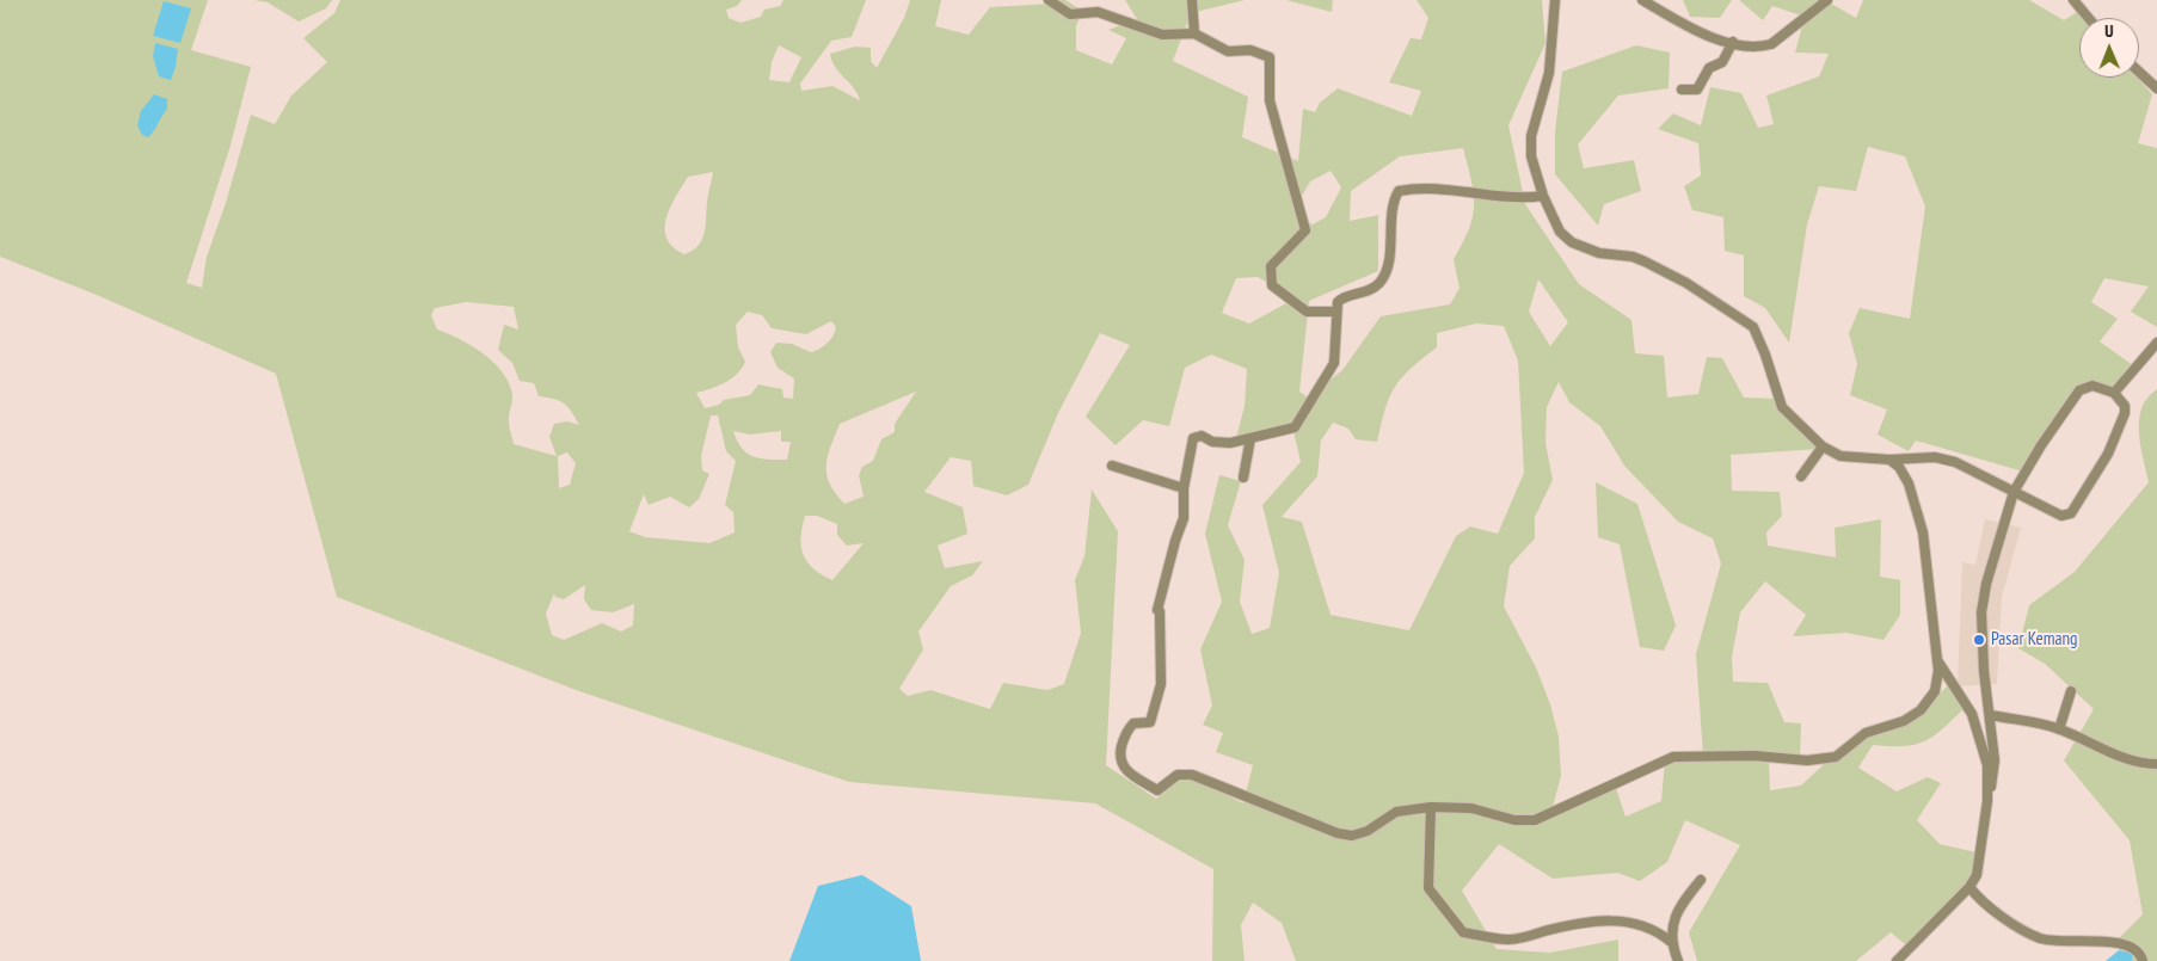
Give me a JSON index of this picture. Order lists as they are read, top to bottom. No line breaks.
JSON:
{"places":["Pasar Kemang"],"north":"top"}
